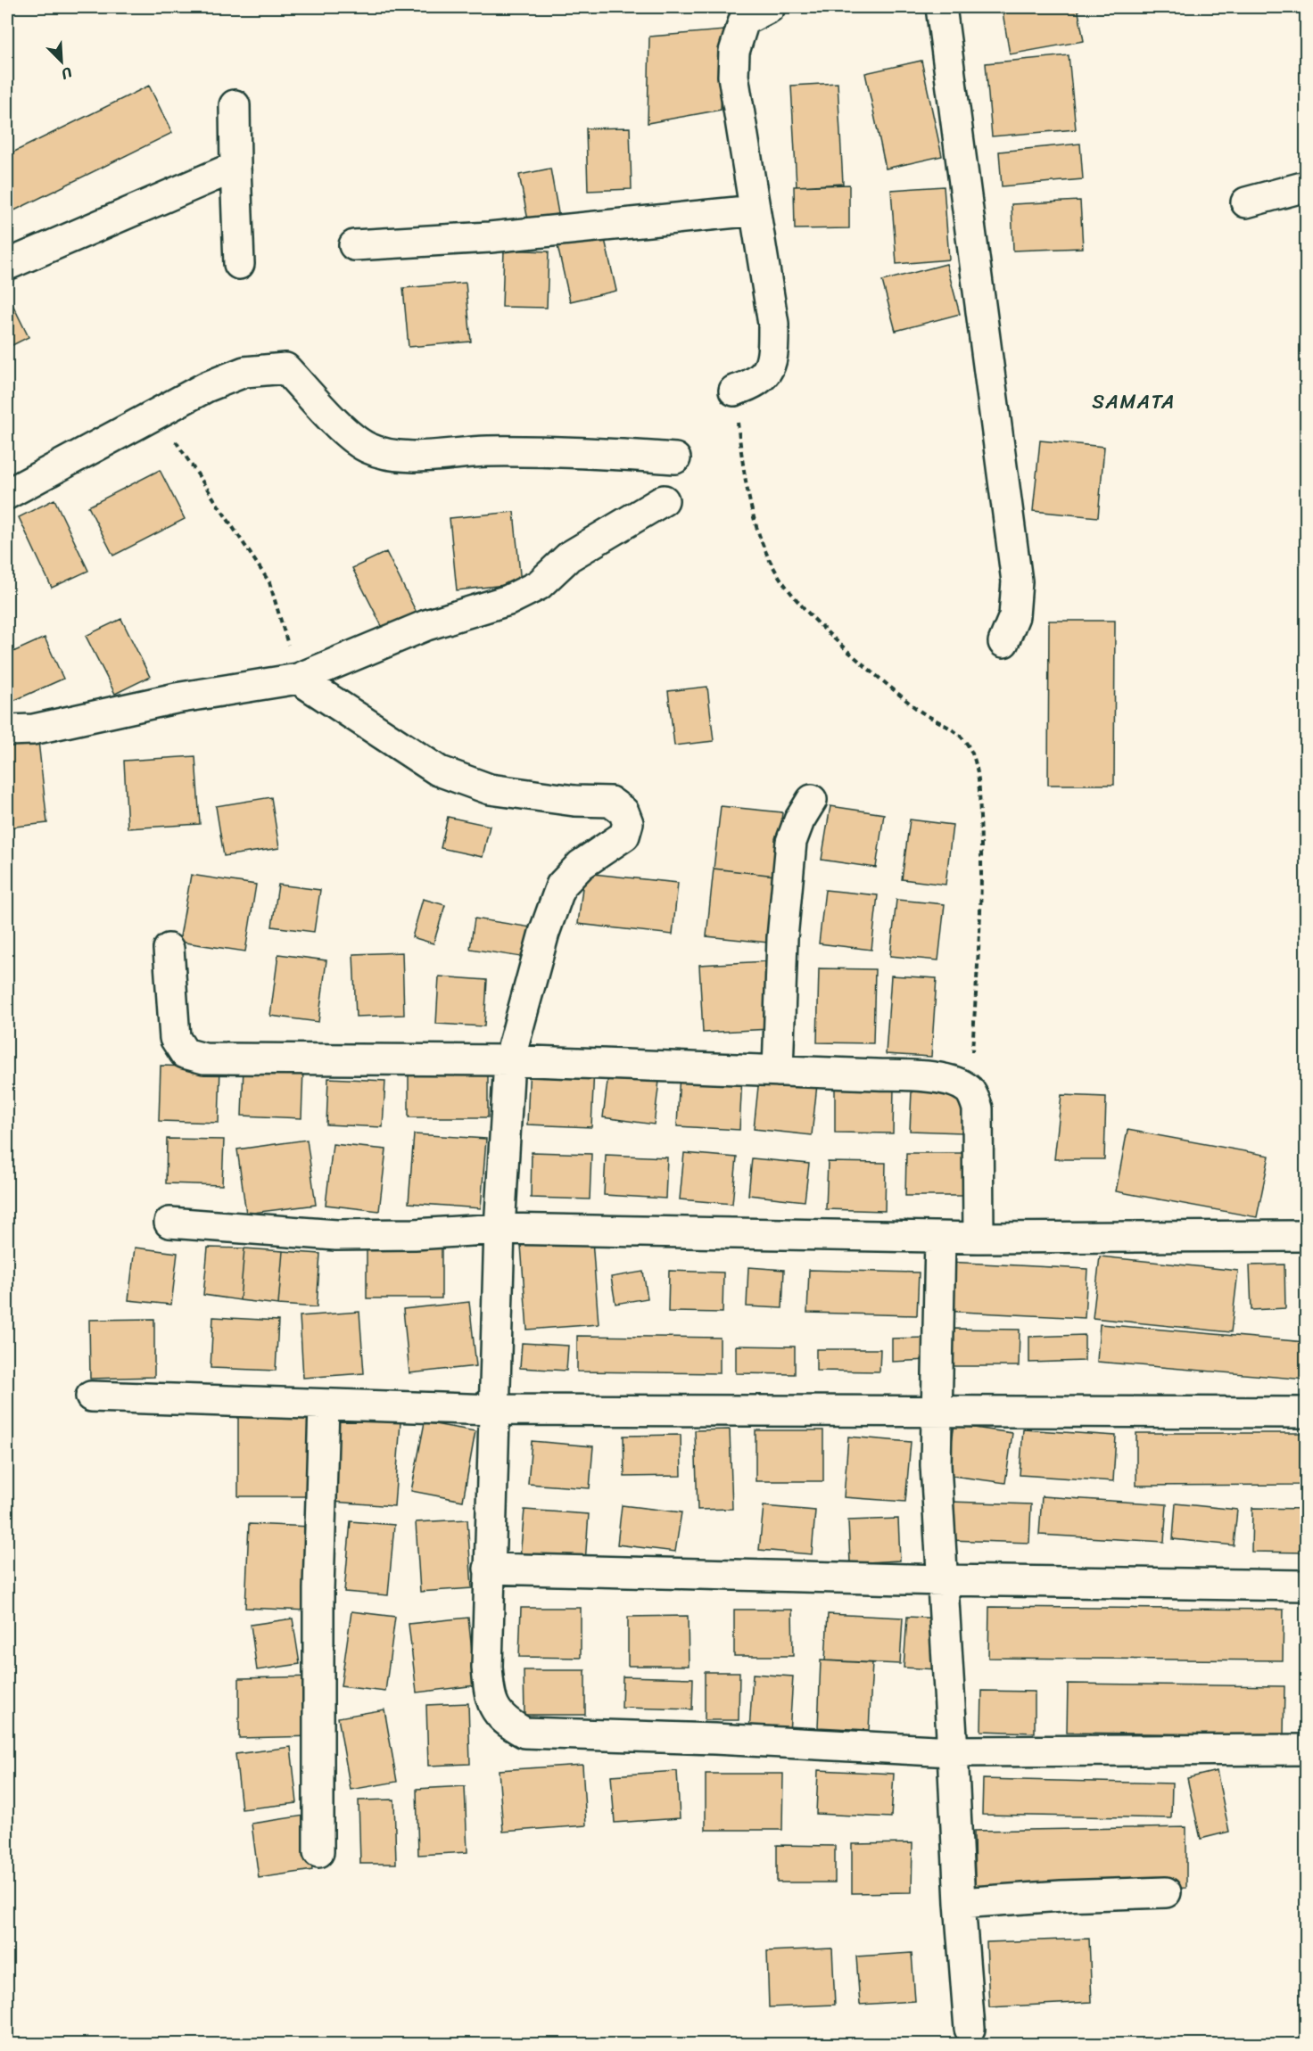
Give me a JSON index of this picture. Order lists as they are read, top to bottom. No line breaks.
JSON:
{"districts":["SAMATA"],"north":"bottom right"}
